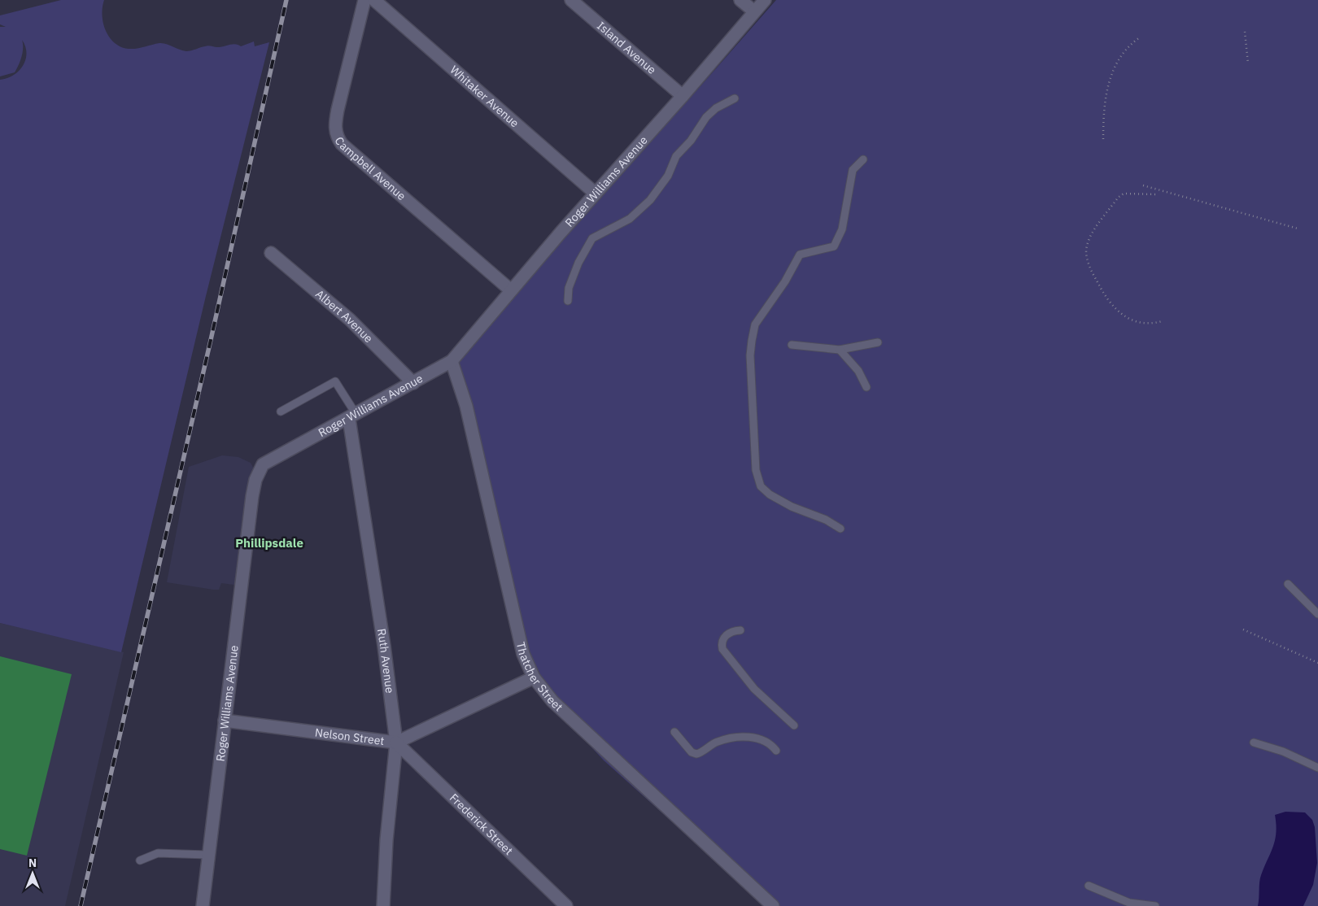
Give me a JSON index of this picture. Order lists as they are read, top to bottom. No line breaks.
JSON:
{"streets":{"street":["Island Avenue","Whitaker Avenue","Campbell Avenue","Roger Williams Avenue","Albert Avenue","Ruth Avenue","Thatcher Street","Nelson Street","Frederick Street"]},"crossings":[["Island Avenue","Roger Williams Avenue"],["Whitaker Avenue","Roger Williams Avenue"],["Campbell Avenue","Roger Williams Avenue"],["Roger Williams Avenue","Albert Avenue"],["Roger Williams Avenue","Ruth Avenue"],["Roger Williams Avenue","Thatcher Street"],["Roger Williams Avenue","Nelson Street"],["Ruth Avenue","Nelson Street"],["Ruth Avenue","Frederick Street"],["Thatcher Street","Nelson Street"],["Nelson Street","Frederick Street"]],"districts":["Phillipsdale"],"north":"top"}
